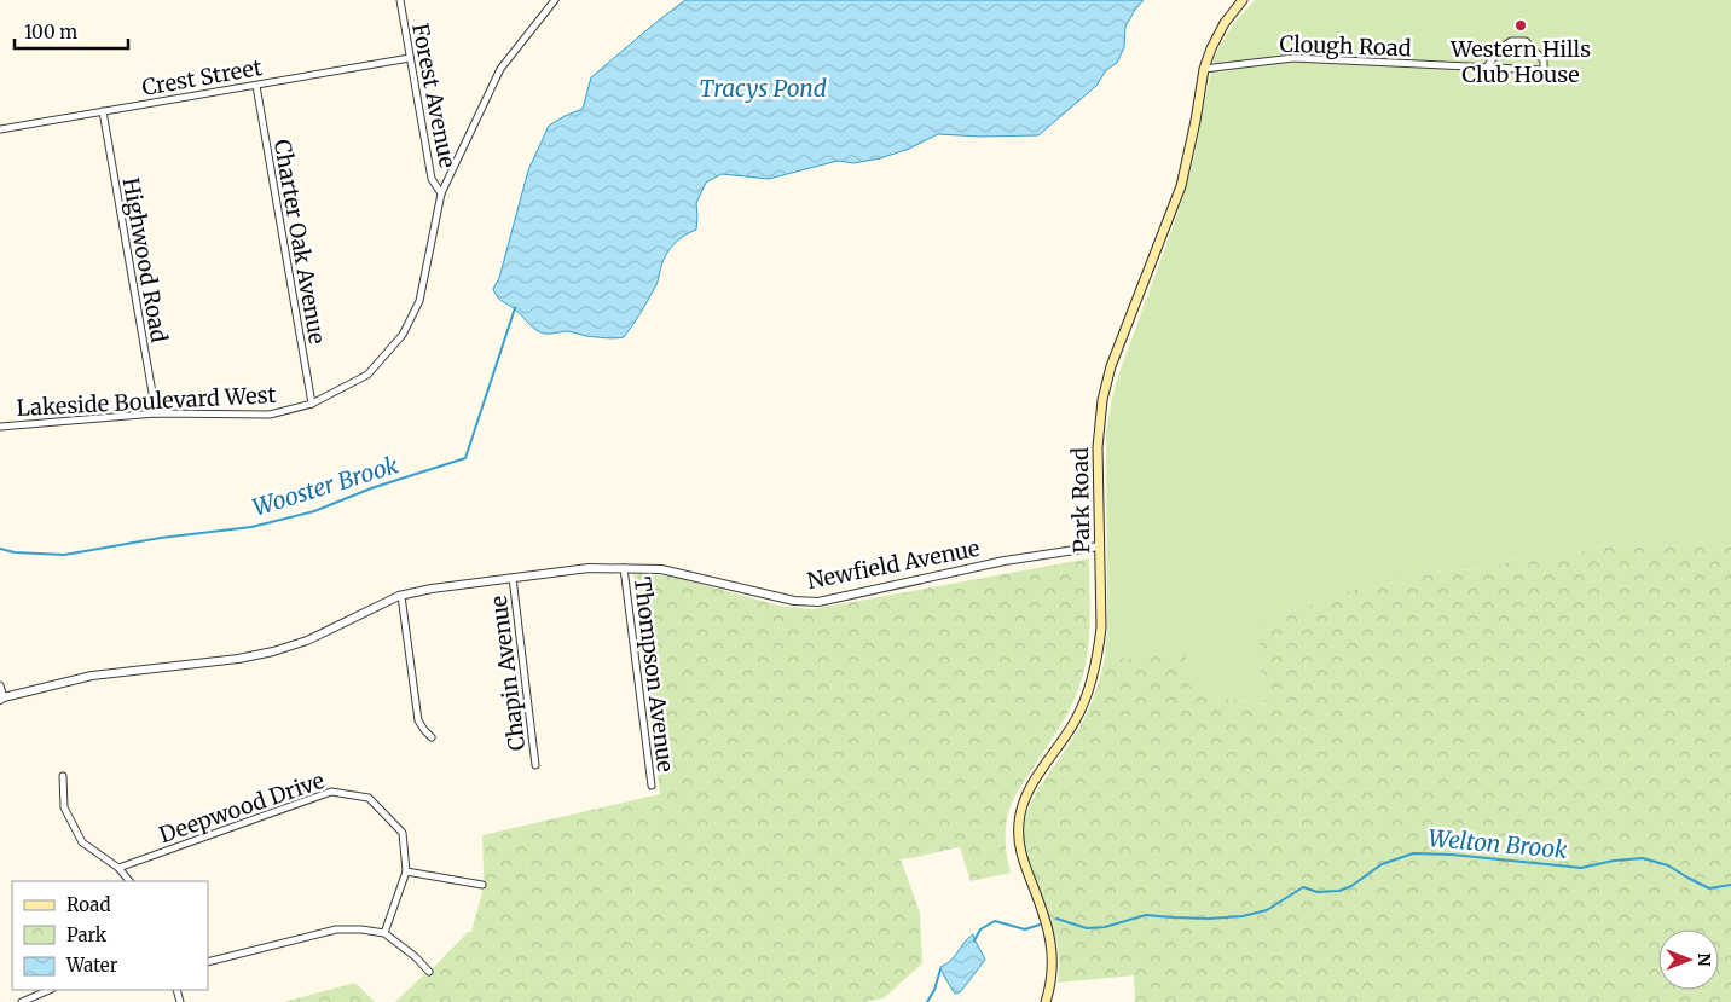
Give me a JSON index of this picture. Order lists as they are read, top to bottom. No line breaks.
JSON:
{"streets":{"main road":["Park Road"],"street":["Clough Road","Crest Street","Forest Avenue","Charter Oak Avenue","Highwood Road","Lakeside Boulevard West","Newfield Avenue","Chapin Avenue","Thompson Avenue","Deepwood Drive"]},"crossings":[["Clough Road","Park Road"],["Crest Street","Forest Avenue"],["Crest Street","Charter Oak Avenue"],["Crest Street","Highwood Road"],["Forest Avenue","Lakeside Boulevard West"],["Charter Oak Avenue","Lakeside Boulevard West"],["Highwood Road","Lakeside Boulevard West"],["Park Road","Newfield Avenue"],["Newfield Avenue","Chapin Avenue"],["Newfield Avenue","Thompson Avenue"]],"water":["Tracys Pond","Wooster Brook","Welton Brook"],"places":["Western Hills Club House"],"legend":["Road","Park","Water"],"scale_bar":"100 m","north":"right"}
